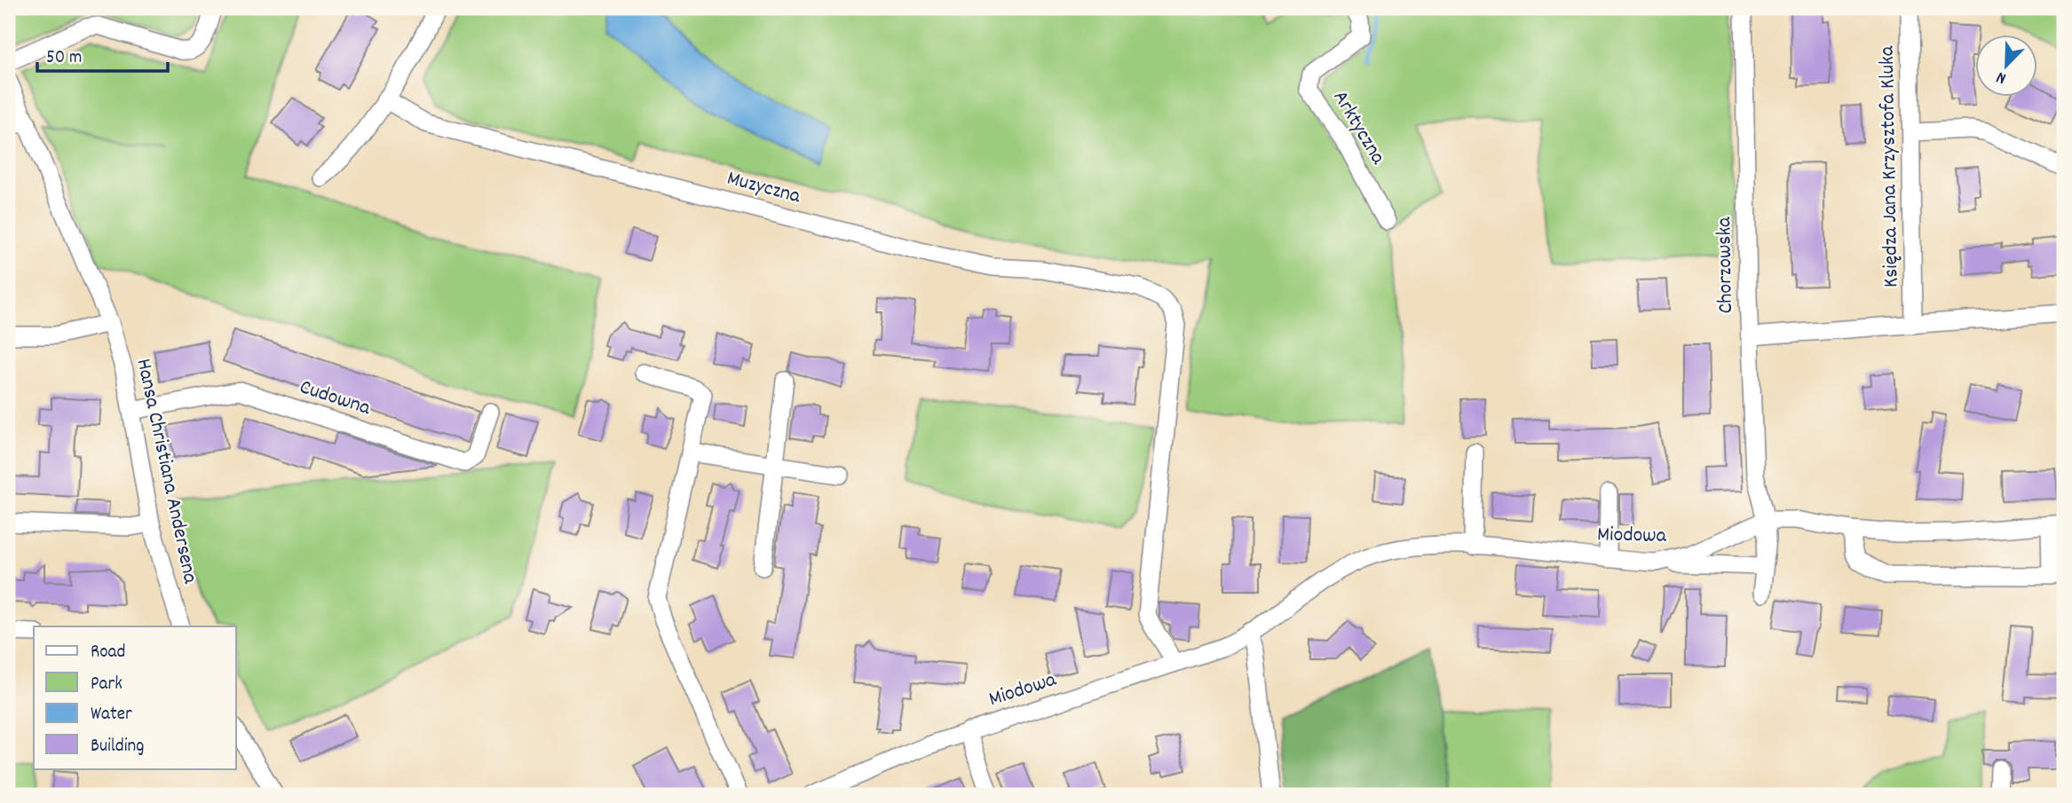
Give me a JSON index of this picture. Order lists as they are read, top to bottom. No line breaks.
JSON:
{"streets":{"street":["Arktyczna","Księdza Jana Krzysztofa Kluka","Muzyczna","Chorzowska","Cudowna","Hansa Christiana Andersena","Miodowa"]},"crossings":[["Muzyczna","Miodowa"],["Chorzowska","Miodowa"],["Cudowna","Hansa Christiana Andersena"]],"legend":["Road","Park","Water","Building"],"scale_bar":"50 m","north":"bottom left"}
